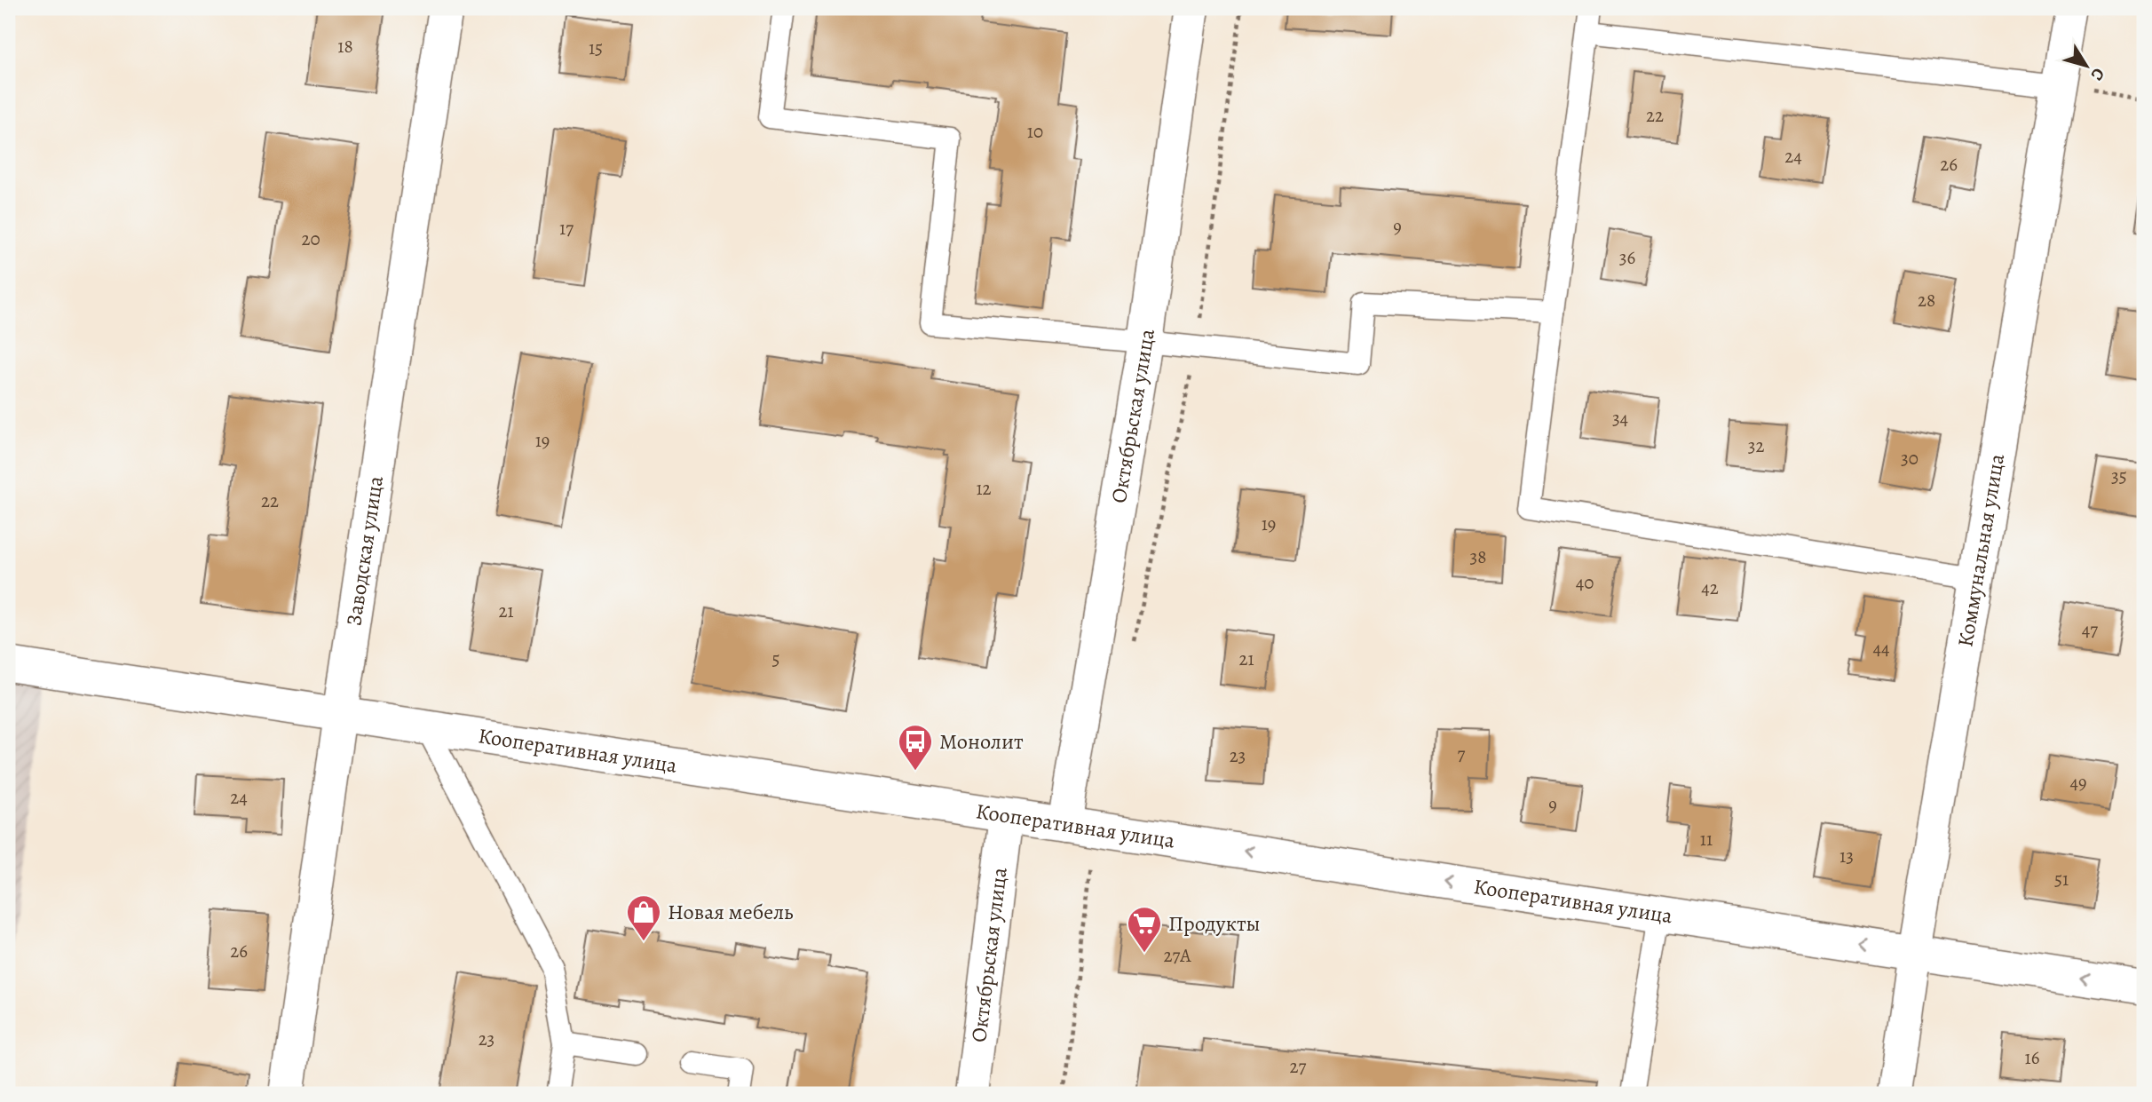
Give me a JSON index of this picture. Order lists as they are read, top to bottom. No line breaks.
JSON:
{"streets":{"street":["Октябрьская улица","Заводская улица","Коммунальная улица","Кооперативная улица"]},"crossings":[["Октябрьская улица","Кооперативная улица"],["Заводская улица","Кооперативная улица"],["Коммунальная улица","Кооперативная улица"]],"one_way":["Кооперативная улица"],"places":{"bus stop":["Монолит"],"shop":["Новая мебель"],"supermarket":["Продукты"]},"house_numbers":["18","15","22","10","24","26","9","17","20","36","28","34","19","32","30","35","12","22","19","38","40","42","21","47","44","5","21","7","23","49","24","9","11","13","51","26","27А","23","16","27"],"north":"bottom right"}
